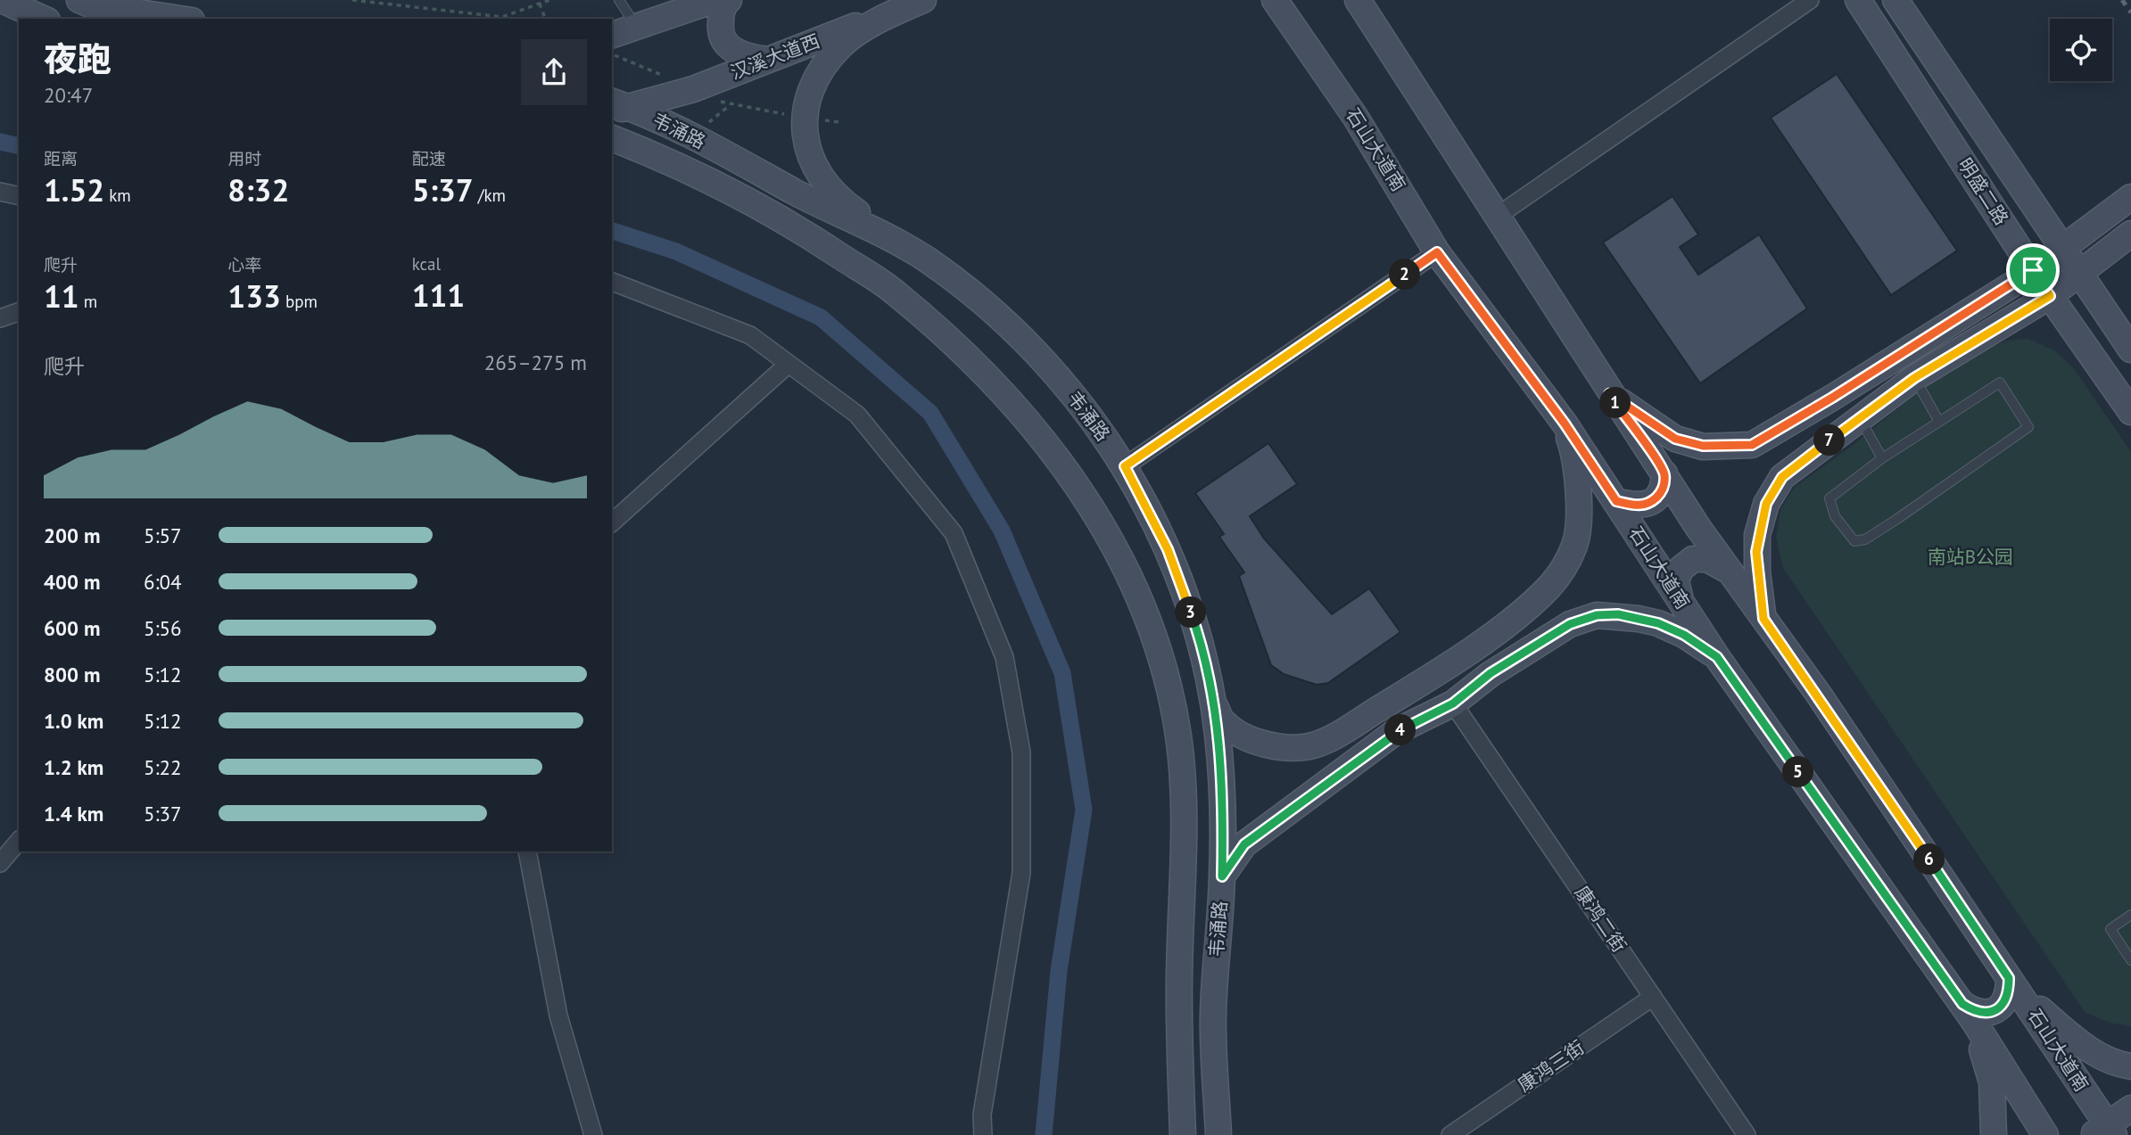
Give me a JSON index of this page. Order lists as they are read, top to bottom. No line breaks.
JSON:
{"streets":{"main road":["汉溪大道西","韦涌路","石山大道南","明盛二路"],"street":["康鸿二街","康鸿三街"]},"crossings":[["汉溪大道西","韦涌路"],["康鸿二街","康鸿三街"]],"parks":["南站B公园"],"page":{"heading":["夜跑","20:47"],"stats":[["距离","1.52 km"],["用时","8:32"],["配速","5:37 /km"],["爬升","11 m"],["心率","133 bpm"],["kcal","111"]],"pins":["2","1","7","3","4","5","6"],"chart":["爬升","265–275 m"],"list":[{"name":"200 m","note":"5:57"},{"name":"400 m","note":"6:04"},{"name":"600 m","note":"5:56"},{"name":"800 m","note":"5:12"},{"name":"1.0 km","note":"5:12"},{"name":"1.2 km","note":"5:22"},{"name":"1.4 km","note":"5:37"}]}}
